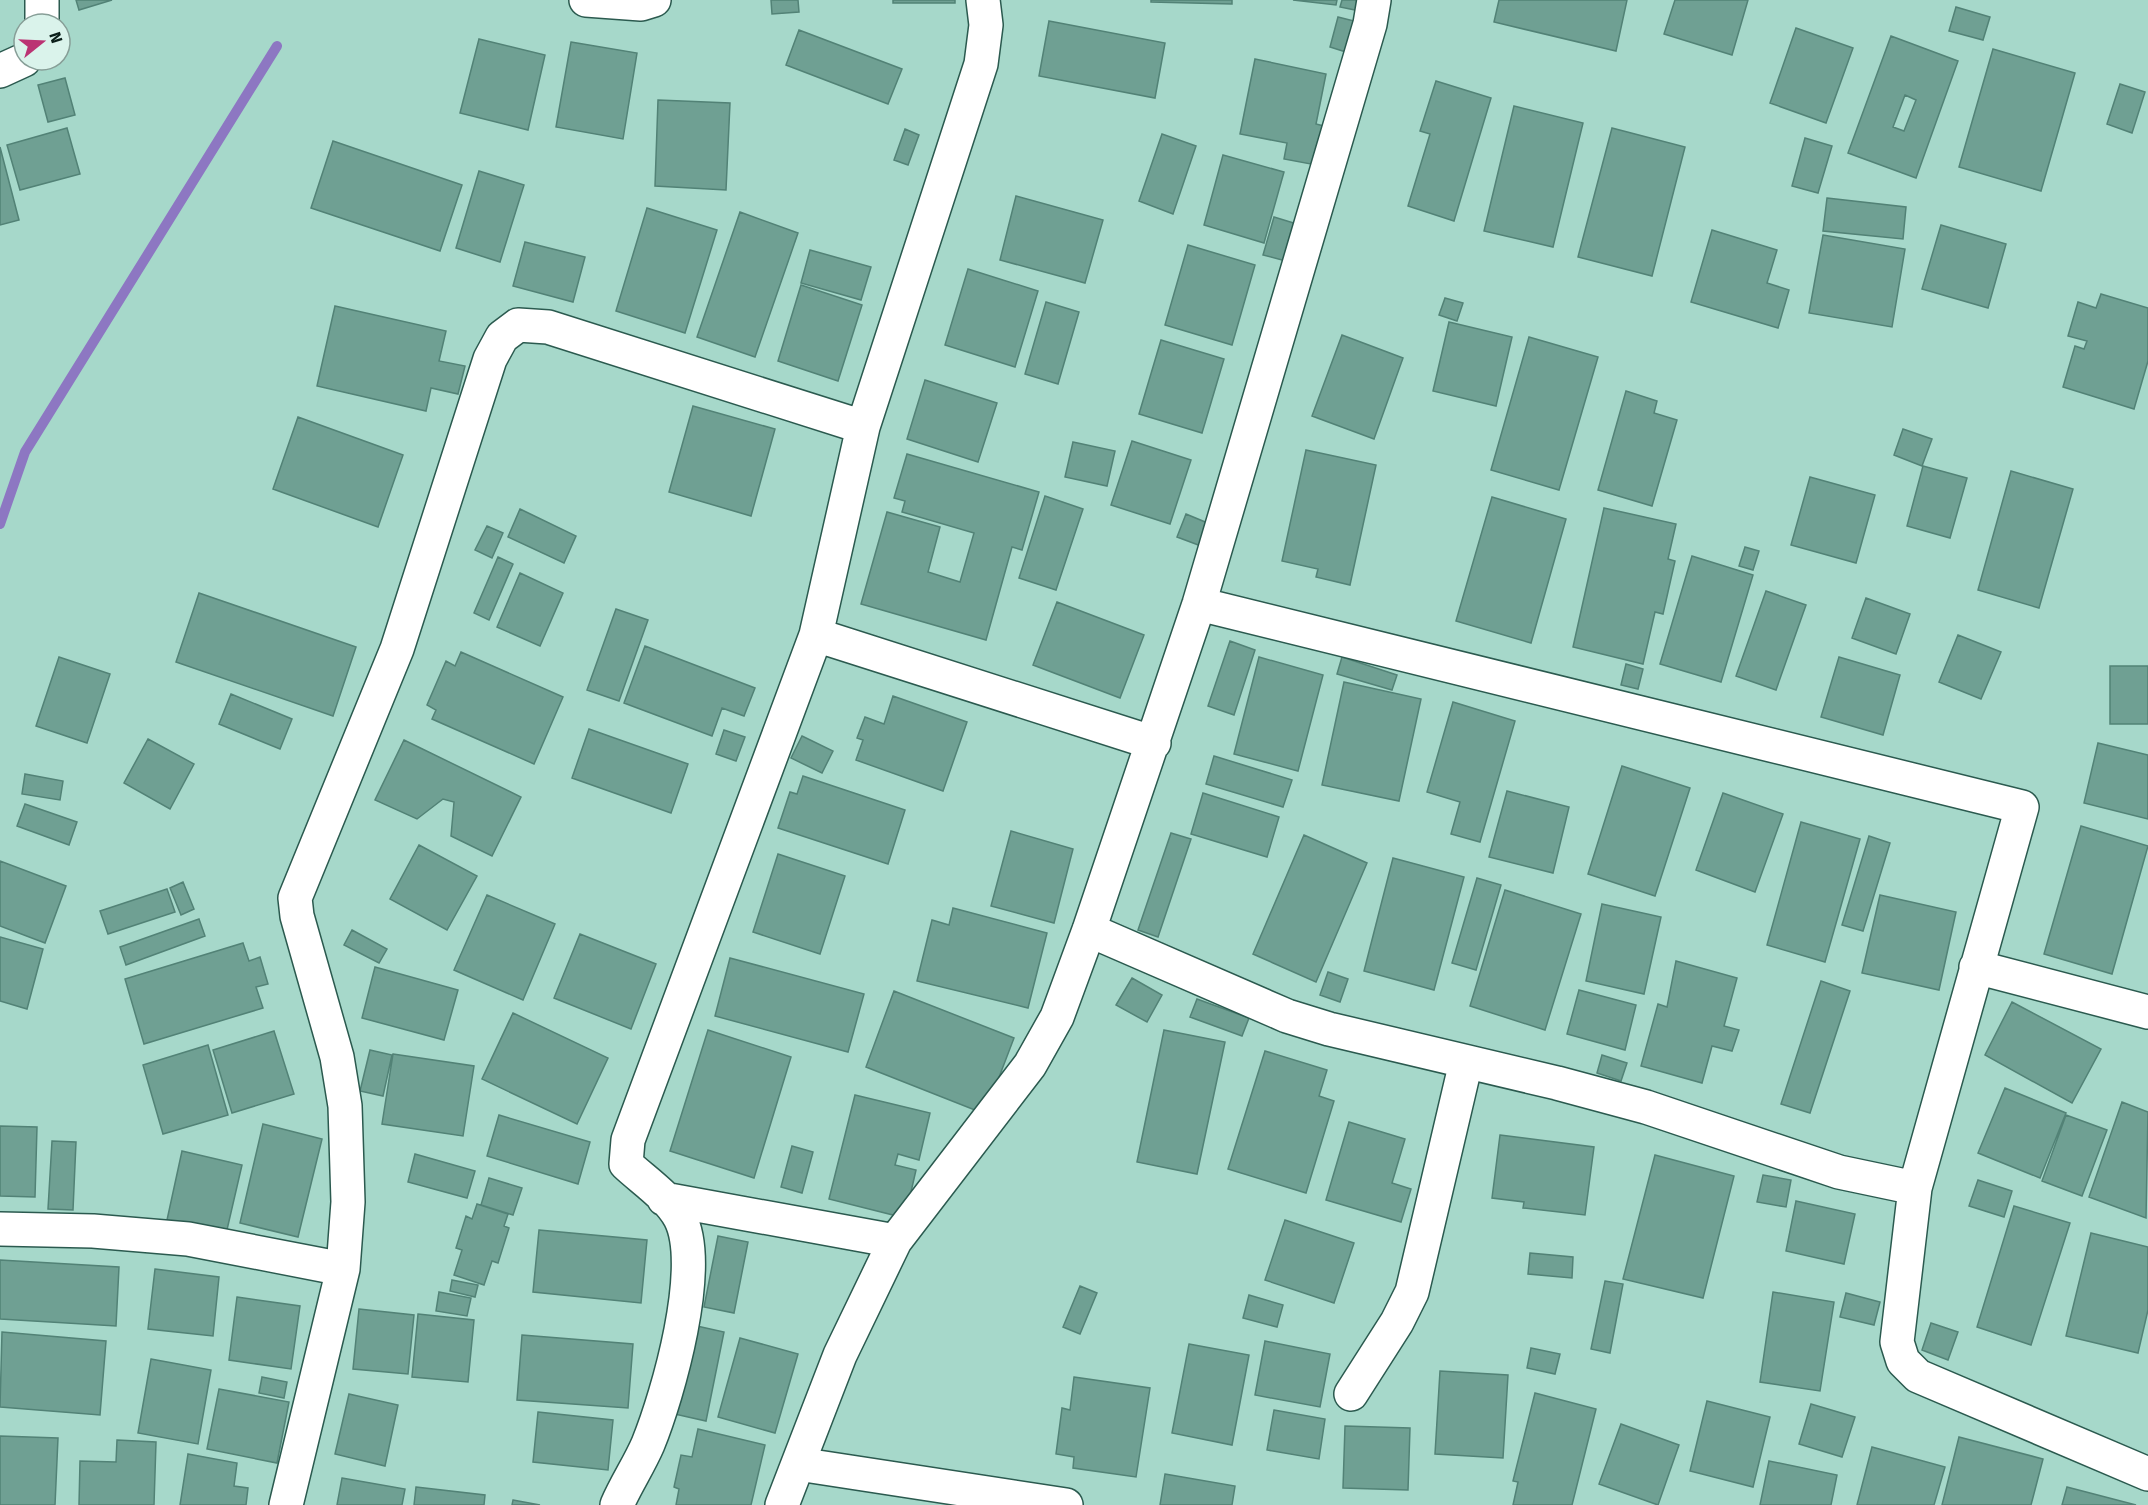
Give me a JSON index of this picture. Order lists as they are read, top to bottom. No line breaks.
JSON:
{"north":"right"}
